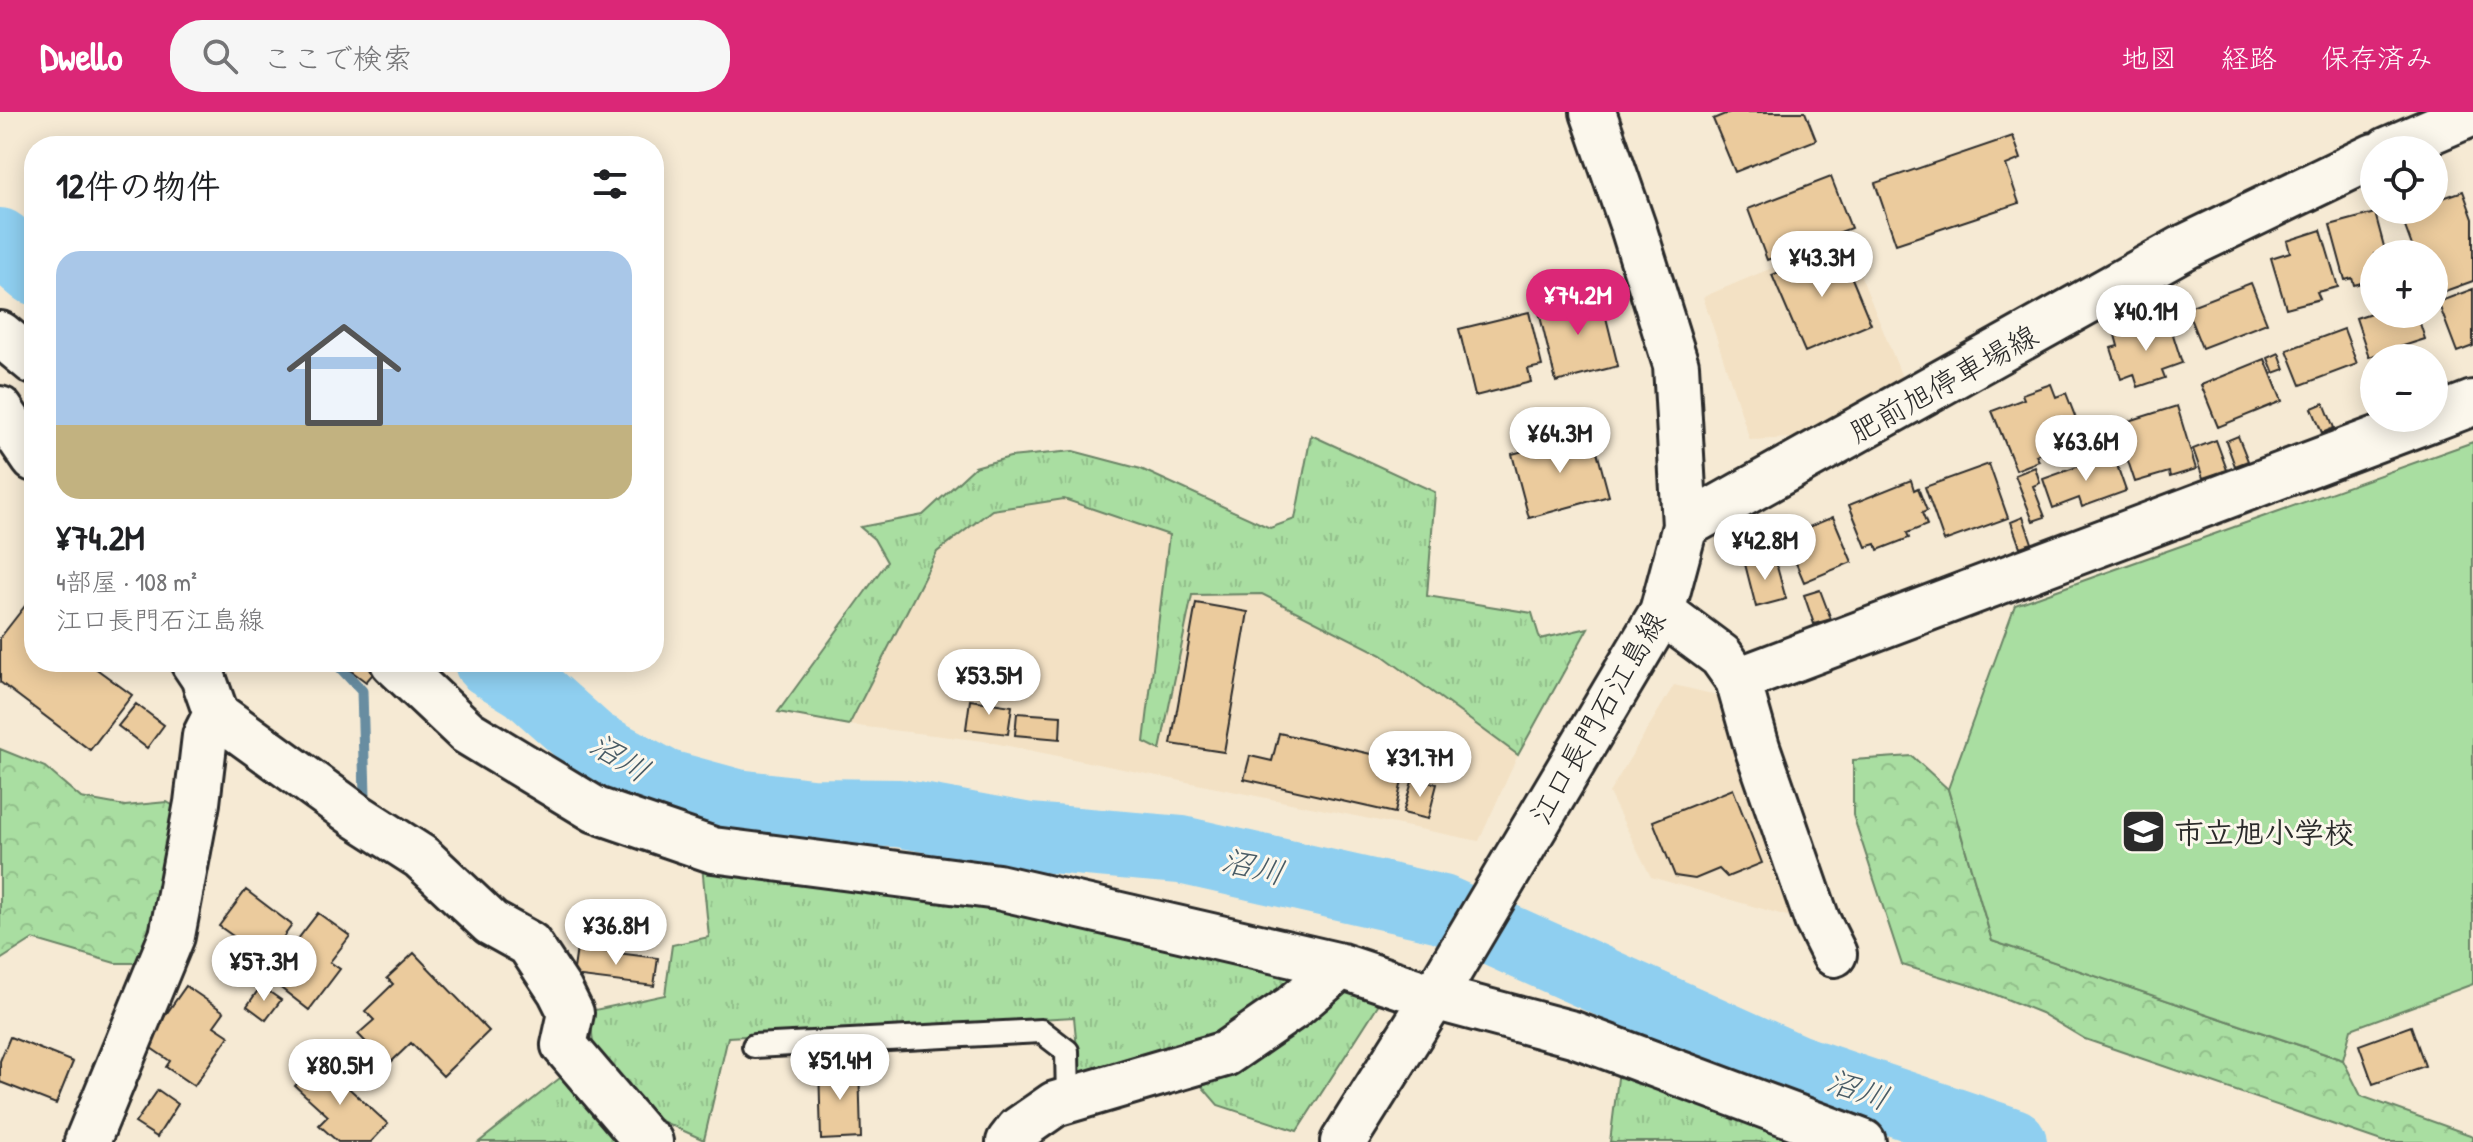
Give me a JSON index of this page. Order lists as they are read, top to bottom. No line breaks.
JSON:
{"streets":{"street":["肥前旭停車場線","江口長門石江島線"]},"crossings":[["肥前旭停車場線","江口長門石江島線"]],"water":["沼川"],"places":{"school or university":["市立旭小学校"]},"page":{"header":"Dwello","search":"ここで検索","nav":["地図","経路","保存済み"],"map_buttons":["+","−"],"heading":"12件の物件","price":["¥43.3M","¥74.2M","¥40.1M","¥64.3M","¥63.6M","¥42.8M","¥53.5M","¥31.7M","¥36.8M","¥57.3M","¥51.4M","¥80.5M"],"list":[{"name":"¥74.2M","note":"4部屋 · 108 m² · 江口長門石江島線"}]}}
